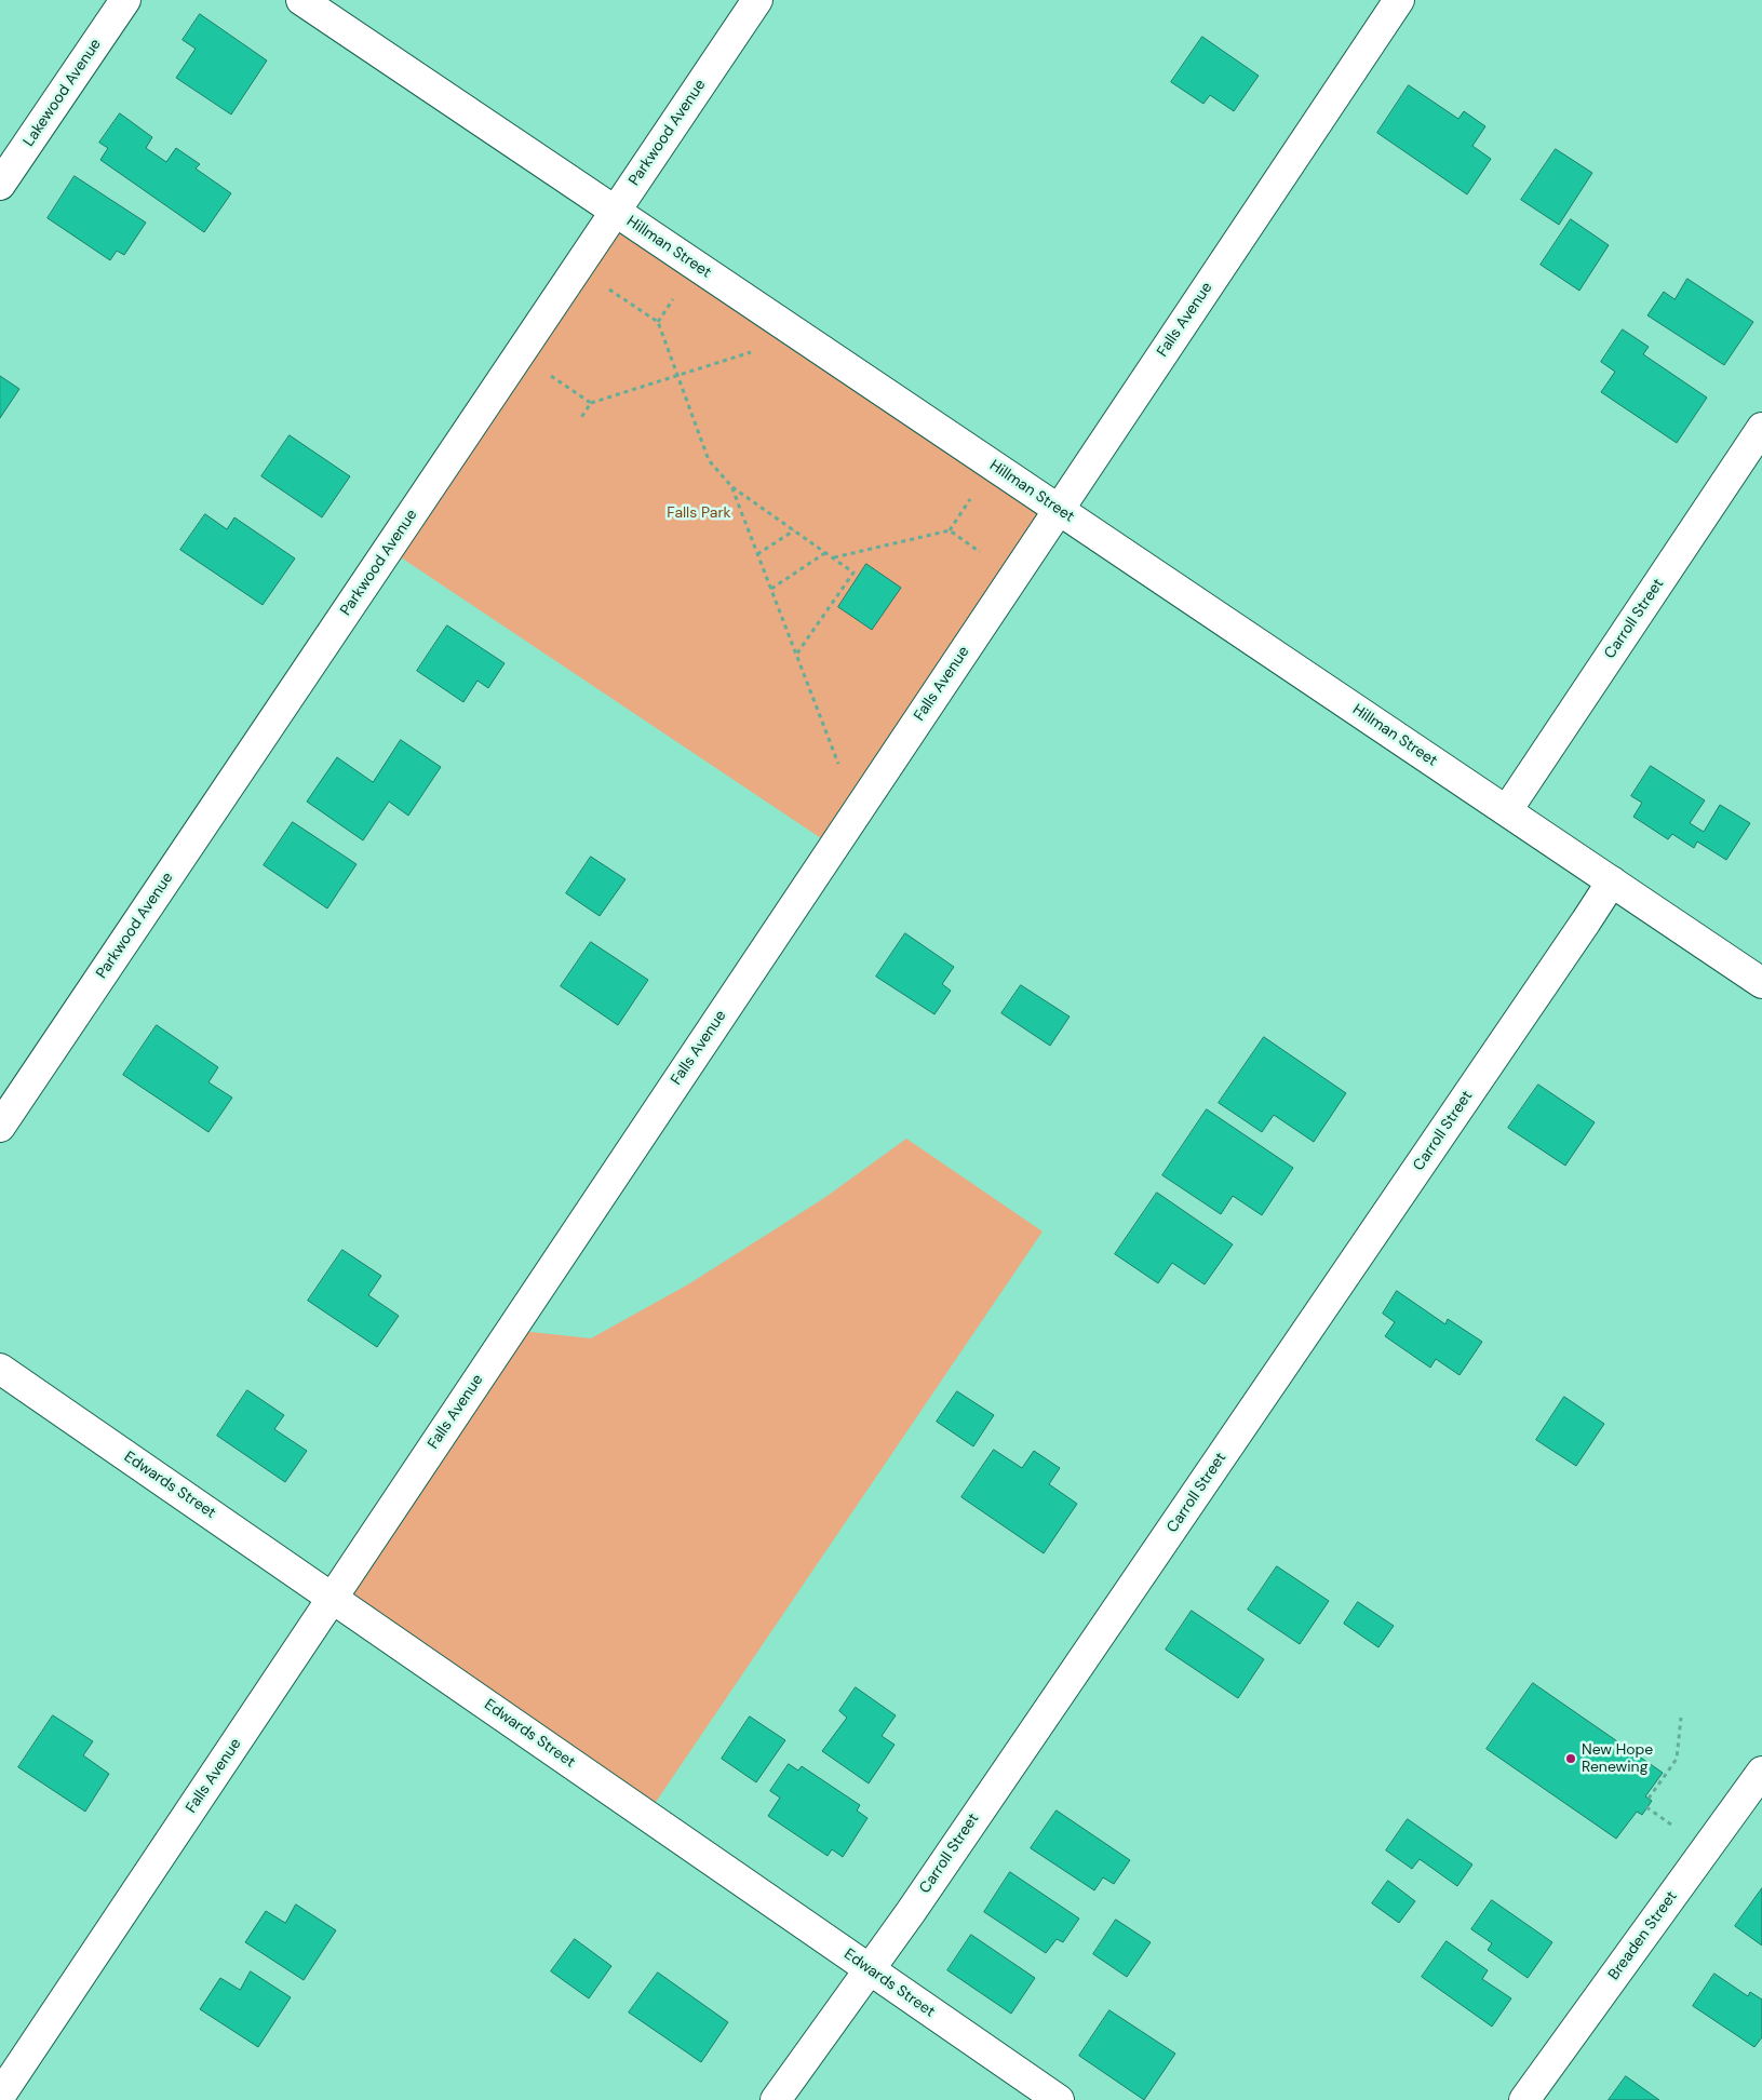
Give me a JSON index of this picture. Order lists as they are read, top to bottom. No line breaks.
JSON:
{"streets":{"street":["Lakewood Avenue","Parkwood Avenue","Hillman Street","Falls Avenue","Carroll Street","Edwards Street","Breaden Street"]},"crossings":[["Parkwood Avenue","Hillman Street"],["Hillman Street","Falls Avenue"],["Hillman Street","Carroll Street"],["Falls Avenue","Edwards Street"],["Carroll Street","Edwards Street"]],"parks":["Falls Park"],"places":["New Hope Renewing"]}
